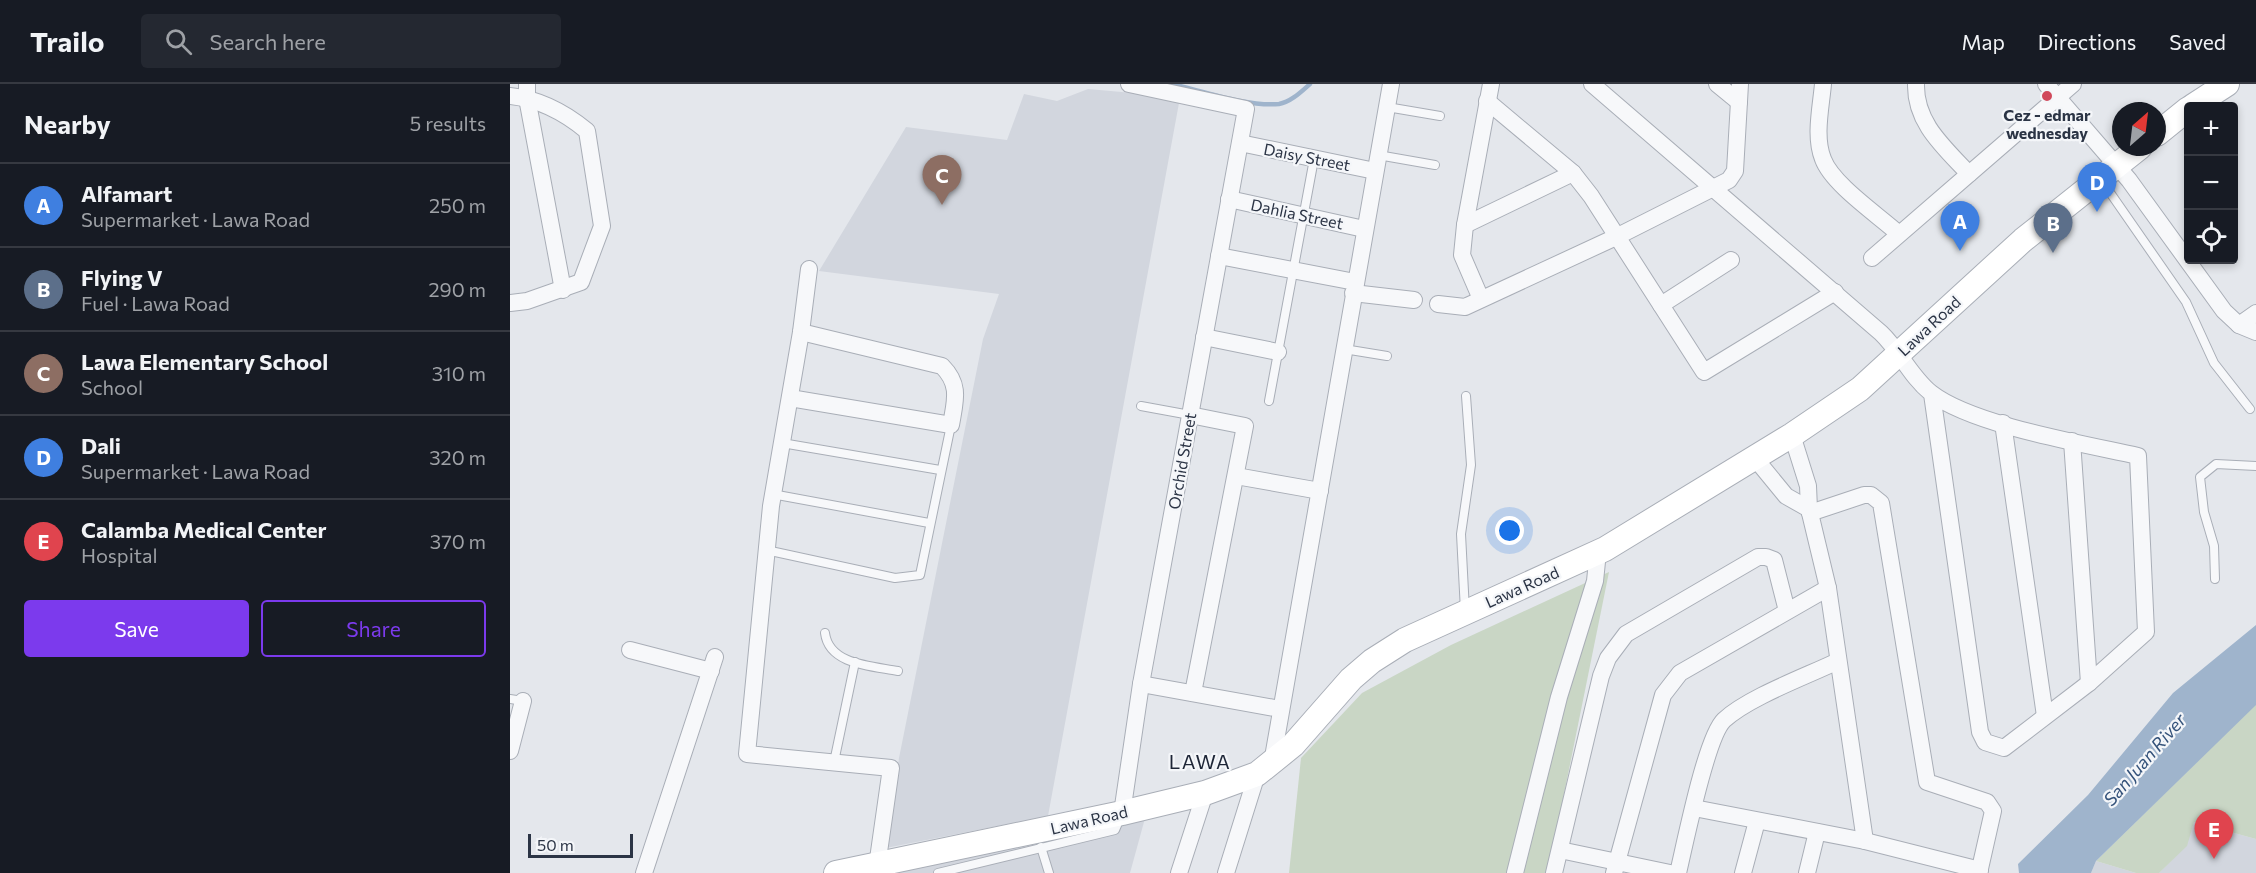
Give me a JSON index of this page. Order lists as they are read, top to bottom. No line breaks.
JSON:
{"streets":{"main road":["Lawa Road"],"street":["Daisy Street","Dahlia Street","Orchid Street"]},"crossings":[["Daisy Street","Orchid Street"],["Dahlia Street","Orchid Street"],["Lawa Road","Orchid Street"]],"districts":["LAWA"],"water":["San Juan River"],"places":["Cez - edmar wednesday"],"scale_bar":"50 m","north":"top right","page":{"header":"Trailo","search":"Search here","nav":["Map","Directions","Saved"],"heading":["Nearby","5 results"],"map_buttons":["+","−"],"pins":["C","D","A","B","E"],"list":[{"mark":"A","name":"Alfamart","note":"Supermarket · Lawa Road","value":"250 m"},{"mark":"B","name":"Flying V","note":"Fuel · Lawa Road","value":"290 m"},{"mark":"C","name":"Lawa Elementary School","note":"School","value":"310 m"},{"mark":"D","name":"Dali","note":"Supermarket · Lawa Road","value":"320 m"},{"mark":"E","name":"Calamba Medical Center","note":"Hospital","value":"370 m"}],"buttons":["Save","Share"],"scale":"50 m"}}
